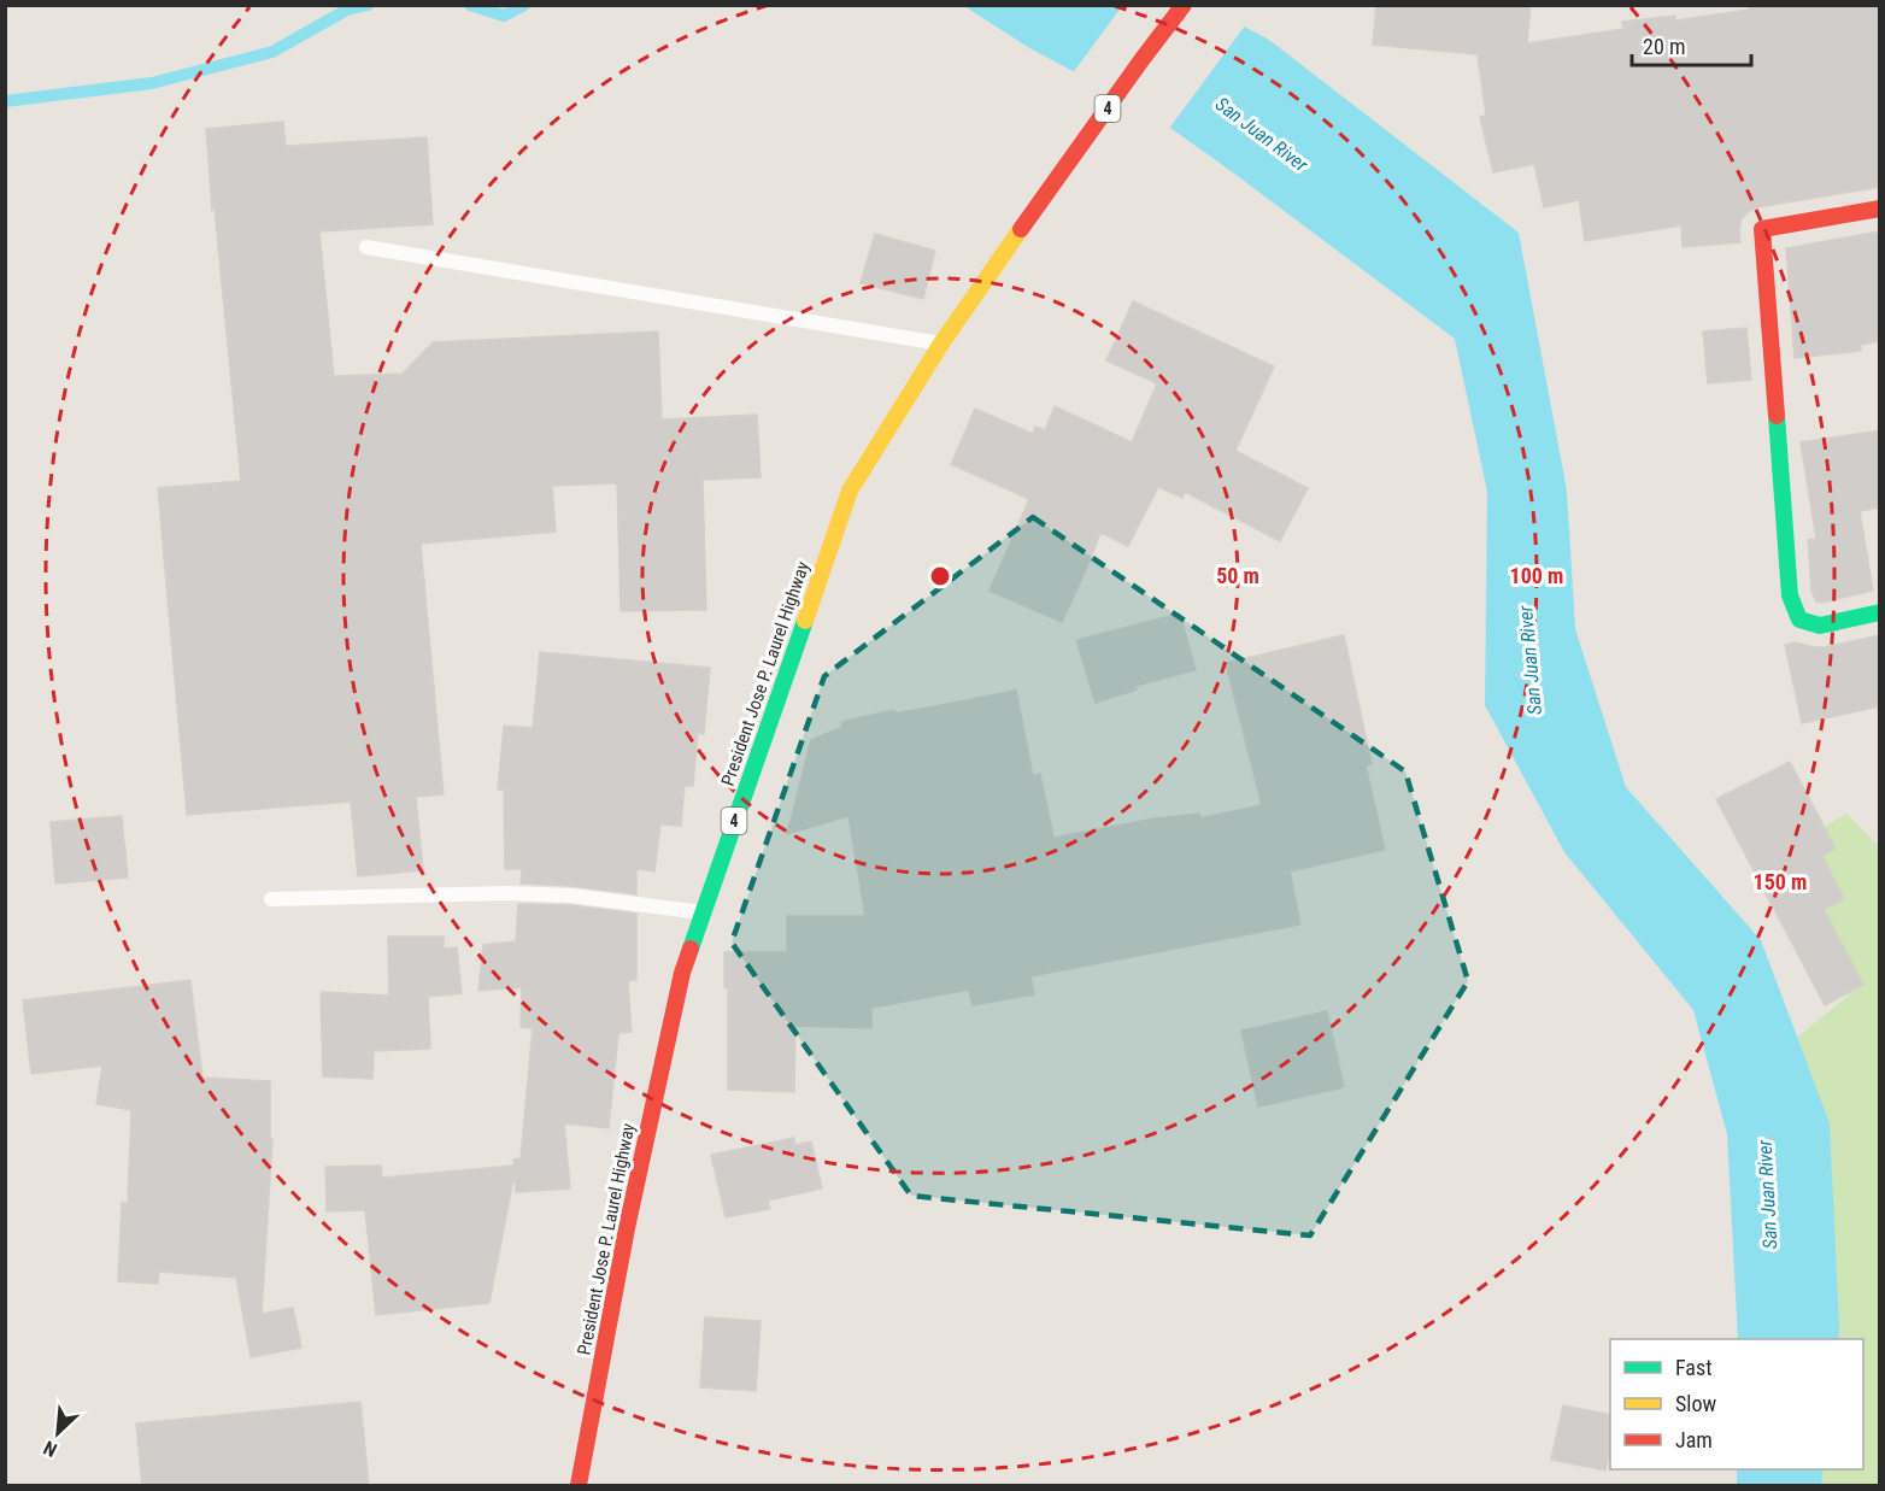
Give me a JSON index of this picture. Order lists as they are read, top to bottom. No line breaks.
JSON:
{"streets":{"main road":["4","President Jose P. Laurel Highway"]},"water":["San Juan River"],"legend":["Fast","Slow","Jam"],"scale_bar":"20 m","north":"bottom left","rings":["50 m","100 m","150 m"]}
